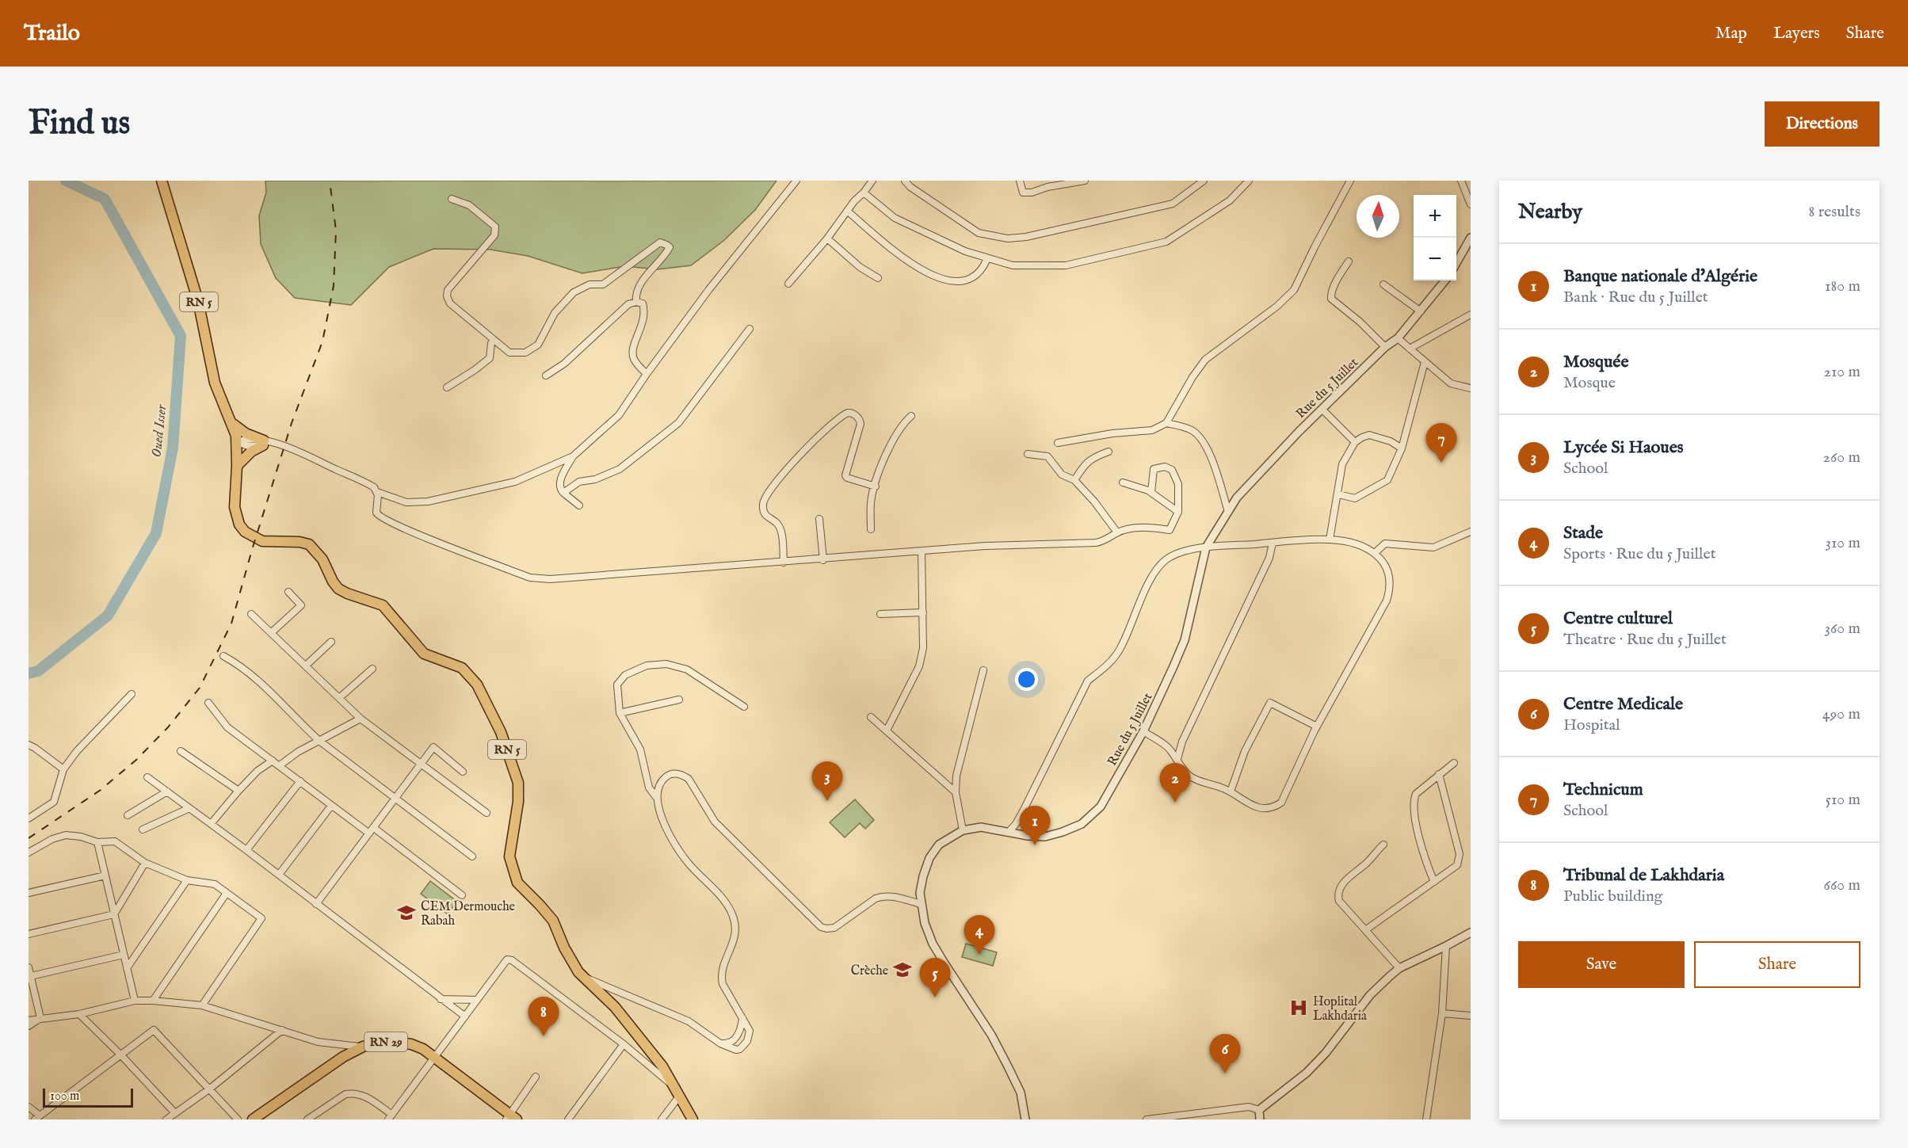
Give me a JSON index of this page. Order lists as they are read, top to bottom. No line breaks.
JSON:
{"streets":{"main road":["RN 5","RN 29"],"street":["Rue du 5 Juillet"]},"water":["Oued Isser"],"places":{"school or university":["CEM Dermouche Rabah","Crèche"],"hospital":["Hoplital Lakhdaria"]},"scale_bar":"100 m","north":"top","page":{"header":"Trailo","nav":["Map","Layers","Share"],"buttons":["Directions",["Save","Share"]],"title":"Find us","heading":["Nearby","8 results"],"map_buttons":["+","−"],"list":[{"mark":"1","name":"Banque nationale d'Algérie","note":"Bank · Rue du 5 Juillet","value":"180 m"},{"mark":"2","name":"Mosquée","note":"Mosque","value":"210 m"},{"mark":"3","name":"Lycée Si Haoues","note":"School","value":"260 m"},{"mark":"4","name":"Stade","note":"Sports · Rue du 5 Juillet","value":"310 m"},{"mark":"5","name":"Centre culturel","note":"Theatre · Rue du 5 Juillet","value":"360 m"},{"mark":"6","name":"Centre Medicale","note":"Hospital","value":"490 m"},{"mark":"7","name":"Technicum","note":"School","value":"510 m"},{"mark":"8","name":"Tribunal de Lakhdaria","note":"Public building","value":"660 m"}],"pins":["7","3","2","1","4","5","8","6"],"scale":"100 m"}}
